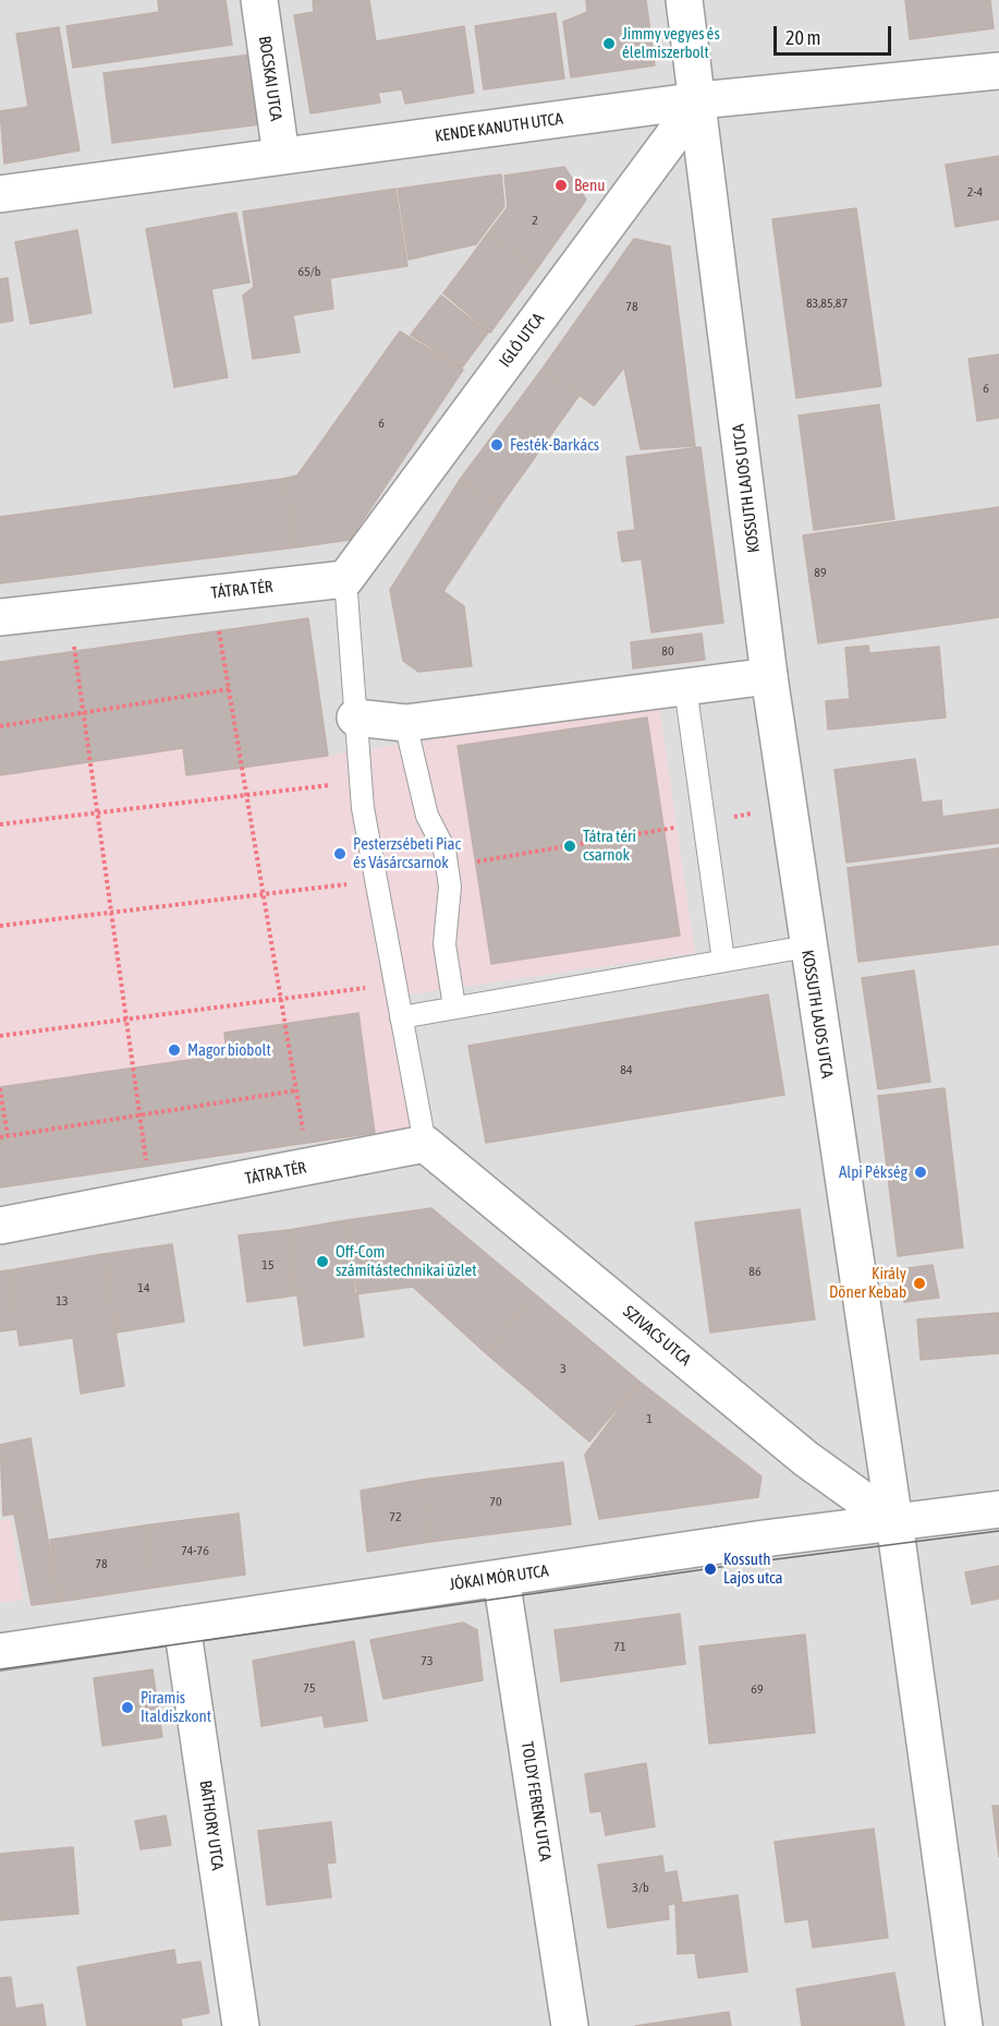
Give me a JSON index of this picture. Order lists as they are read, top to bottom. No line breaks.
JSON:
{"streets":{"street":["BOCSKAI UTCA","KENDE KANUTH UTCA","IGLÓ UTCA","KOSSUTH LAJOS UTCA","TÁTRA TÉR","SZIVACS UTCA","JÓKAI MÓR UTCA","TOLDY FERENC UTCA","BÁTHORY UTCA"]},"crossings":[["BOCSKAI UTCA","KENDE KANUTH UTCA"],["KENDE KANUTH UTCA","IGLÓ UTCA"],["KENDE KANUTH UTCA","KOSSUTH LAJOS UTCA"],["IGLÓ UTCA","KOSSUTH LAJOS UTCA"],["IGLÓ UTCA","TÁTRA TÉR"],["KOSSUTH LAJOS UTCA","SZIVACS UTCA"],["KOSSUTH LAJOS UTCA","JÓKAI MÓR UTCA"],["TÁTRA TÉR","SZIVACS UTCA"],["SZIVACS UTCA","JÓKAI MÓR UTCA"],["JÓKAI MÓR UTCA","TOLDY FERENC UTCA"],["JÓKAI MÓR UTCA","BÁTHORY UTCA"]],"places":["Jimmy vegyes és élelmiszerbolt","Benu","Festék-Barkács","Tátra téri csarnok","Pesterzsébeti Piac és Vásárcsarnok","Magor biobolt","Alpi Pékség","Off-Com számítástechnikai üzlet","Király Döner Kebab","Kossuth Lajos utca","Piramis Italdiszkont"],"house_numbers":["2-4","2","65/b","83,85,87","78","6","6","89","80","84","15","86","14","13","3","1","70","72","74-76","78","71","73","75","69","3/b"],"scale_bar":"20 m"}
